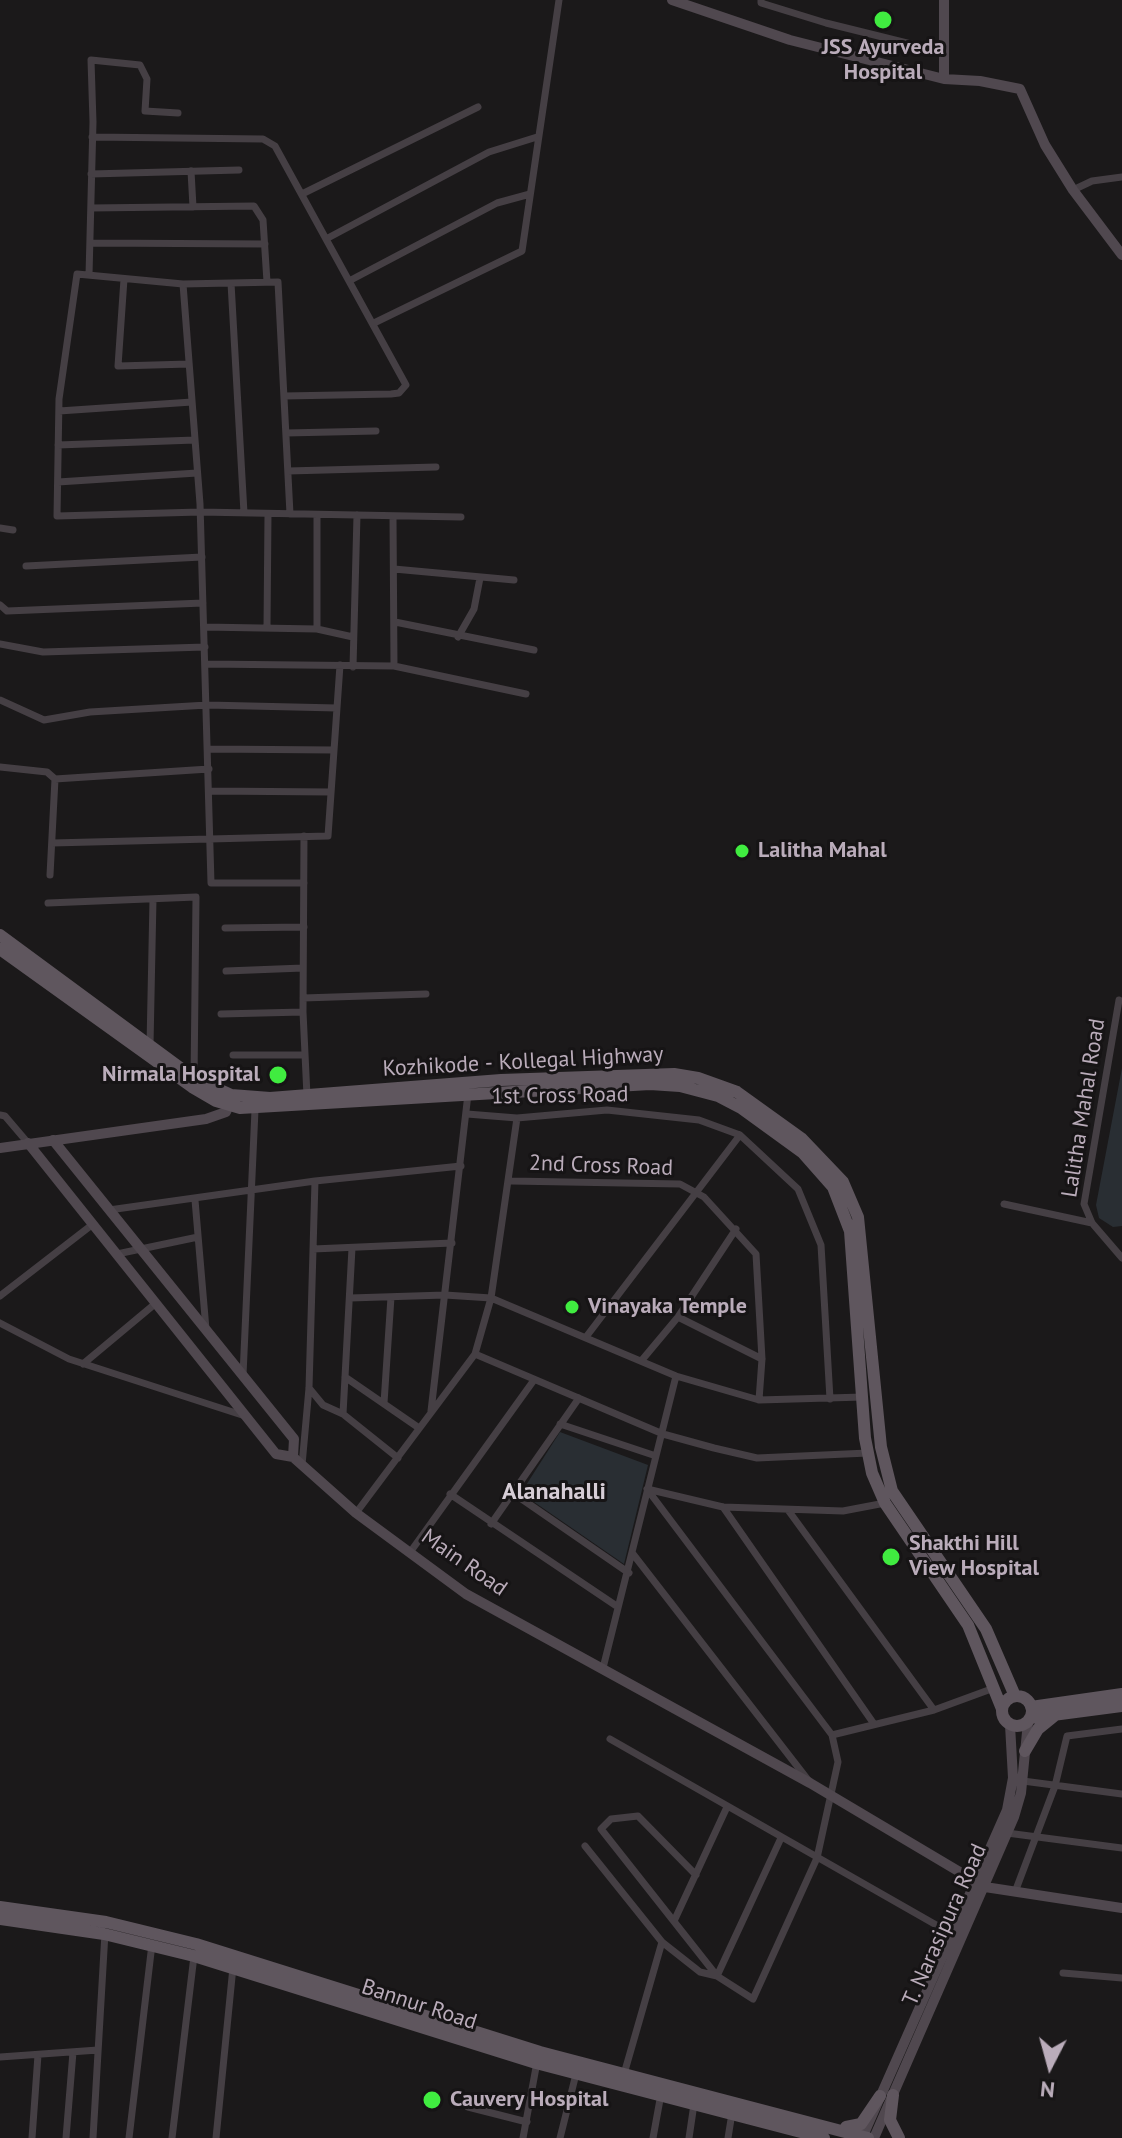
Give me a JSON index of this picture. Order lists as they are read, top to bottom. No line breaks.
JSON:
{"streets":{"main road":["Kozhikode - Kollegal Highway","Bannur Road"],"street":["1st Cross Road","Lalitha Mahal Road","2nd Cross Road","Main Road","T. Narasipura Road"]},"crossings":[["Kozhikode - Kollegal Highway","1st Cross Road"],["Kozhikode - Kollegal Highway","T. Narasipura Road"],["Main Road","T. Narasipura Road"]],"districts":["Alanahalli"],"places":["JSS Ayurveda Hospital","Lalitha Mahal","Nirmala Hospital","Vinayaka Temple","Shakthi Hill View Hospital","Cauvery Hospital"],"north":"bottom"}
